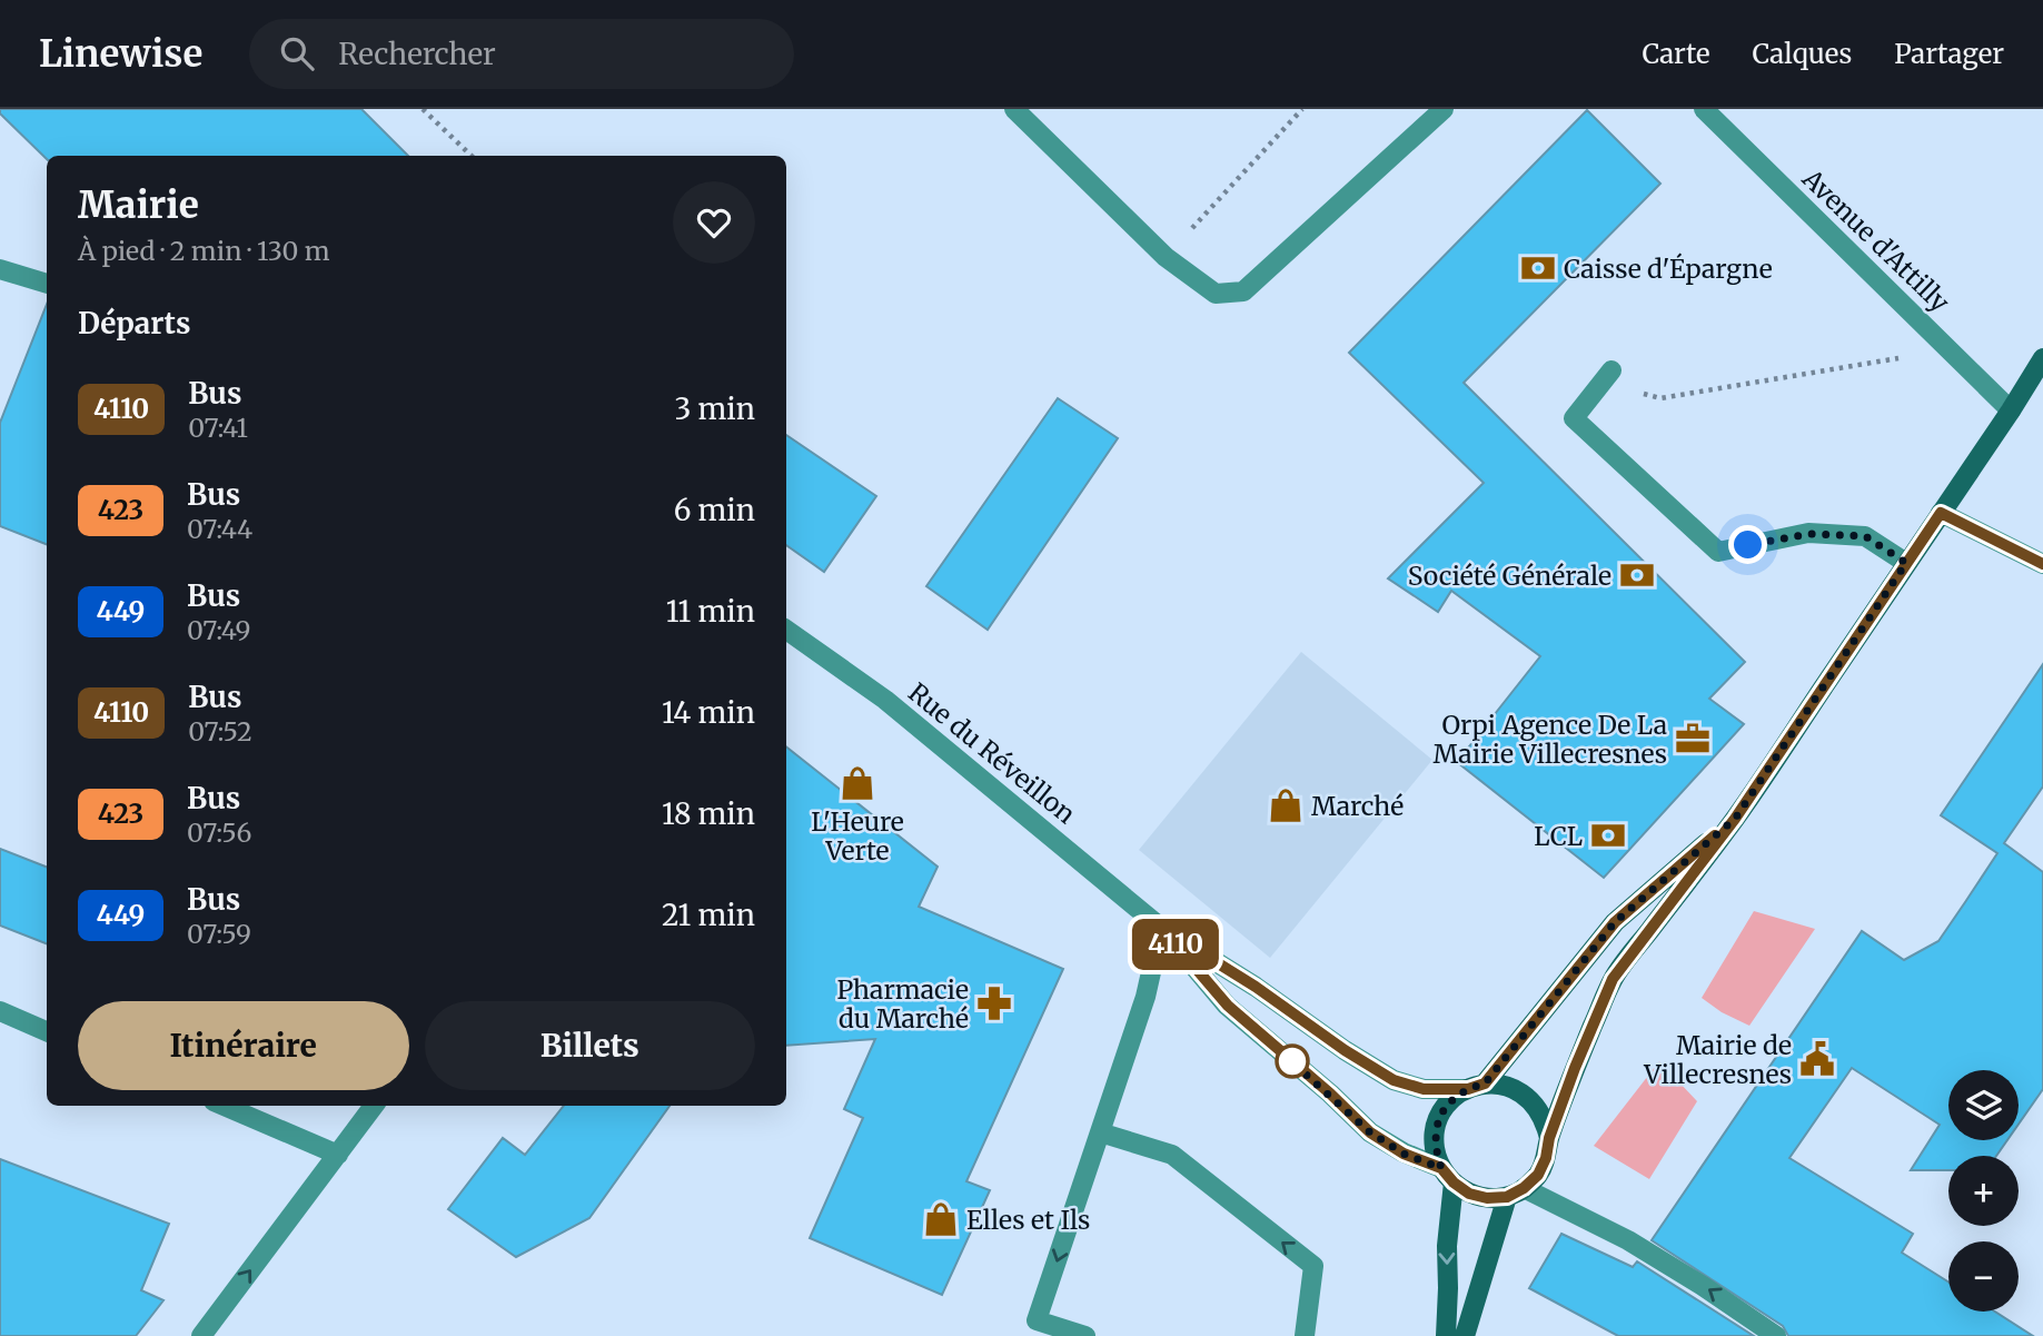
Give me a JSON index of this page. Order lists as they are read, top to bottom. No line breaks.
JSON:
{"streets":{"street":["Avenue d'Attilly","Rue du Réveillon"]},"places":{"bank":["Caisse d'Épargne","Société Générale","LCL"],"office":["Orpi Agence De La Mairie Villecresnes"],"shop":["L'Heure Verte","Marché","Elles et Ils"],"pharmacy":["Pharmacie du Marché"],"public building":["Mairie de Villecresnes"]},"lines":["bus line 4110"],"page":{"header":"Linewise","search":"Rechercher","nav":["Carte","Calques","Partager"],"on_map":"4110","heading":[["Mairie","À pied · 2 min · 130 m"],"Départs"],"list":[{"mark":"4110","name":"Bus","note":"07:41","value":"3 min"},{"mark":"423","name":"Bus","note":"07:44","value":"6 min"},{"mark":"449","name":"Bus","note":"07:49","value":"11 min"},{"mark":"4110","name":"Bus","note":"07:52","value":"14 min"},{"mark":"423","name":"Bus","note":"07:56","value":"18 min"},{"mark":"449","name":"Bus","note":"07:59","value":"21 min"}],"buttons":["Itinéraire","Billets"],"map_buttons":["+","−"]}}
